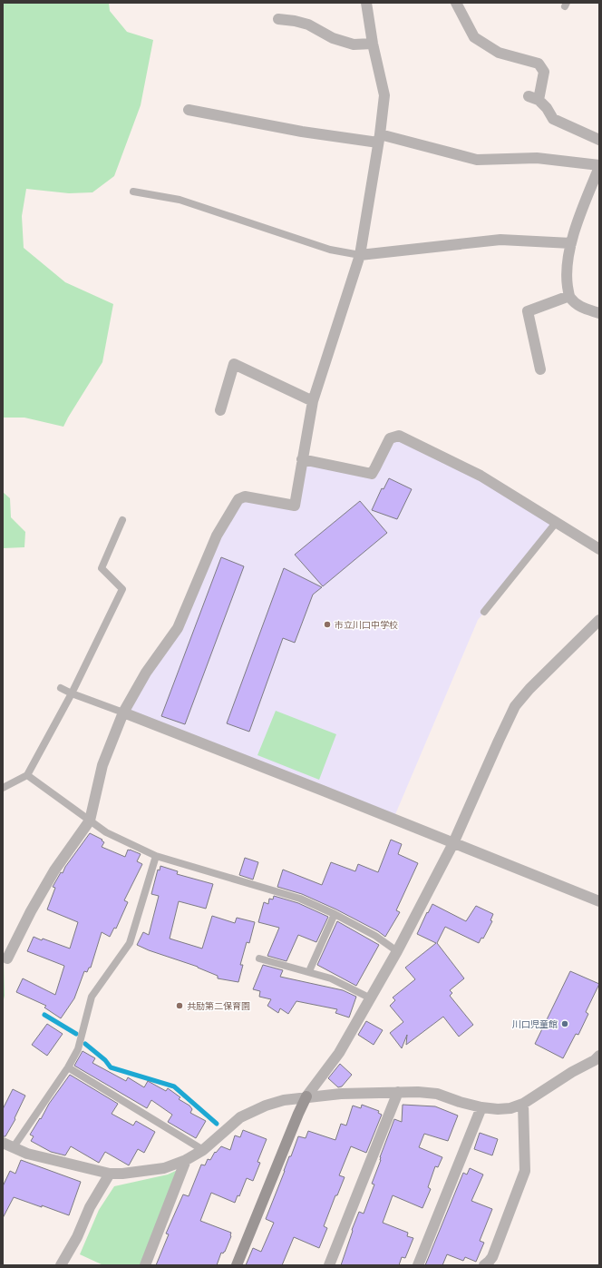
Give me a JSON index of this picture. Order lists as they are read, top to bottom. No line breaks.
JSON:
{"places":["市立川口中学校","共励第二保育園","川口児童館"]}
